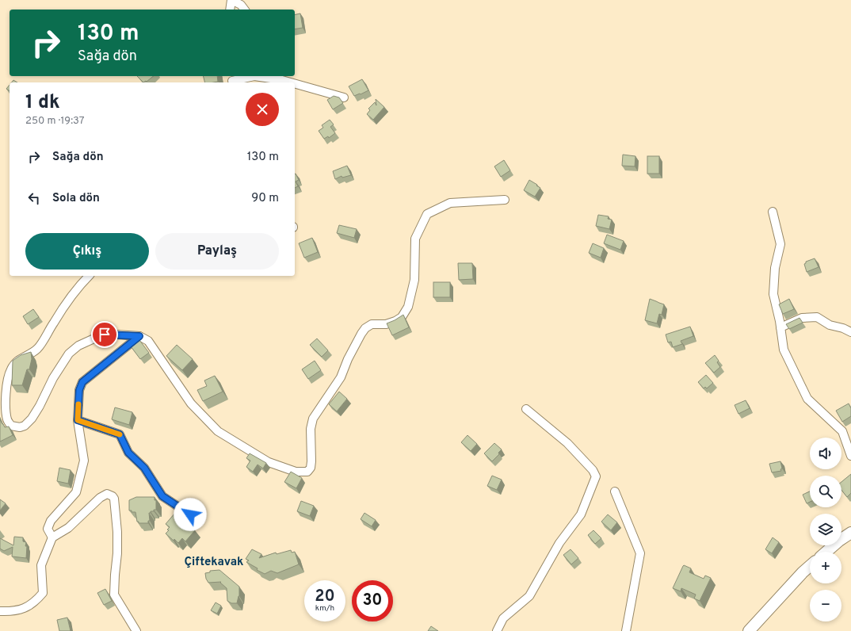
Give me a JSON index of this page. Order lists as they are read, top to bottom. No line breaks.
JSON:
{"districts":["Çiftekavak"],"page":{"turn":["130 m","Sağa dön"],"heading":["1 dk","250 m · 19:37"],"list":[{"name":"Sağa dön","value":"130 m"},{"name":"Sola dön","value":"90 m"}],"buttons":["Çıkış","Paylaş"],"map_buttons":["+","−"],"speed":"20 km/h","limit":"30"}}
